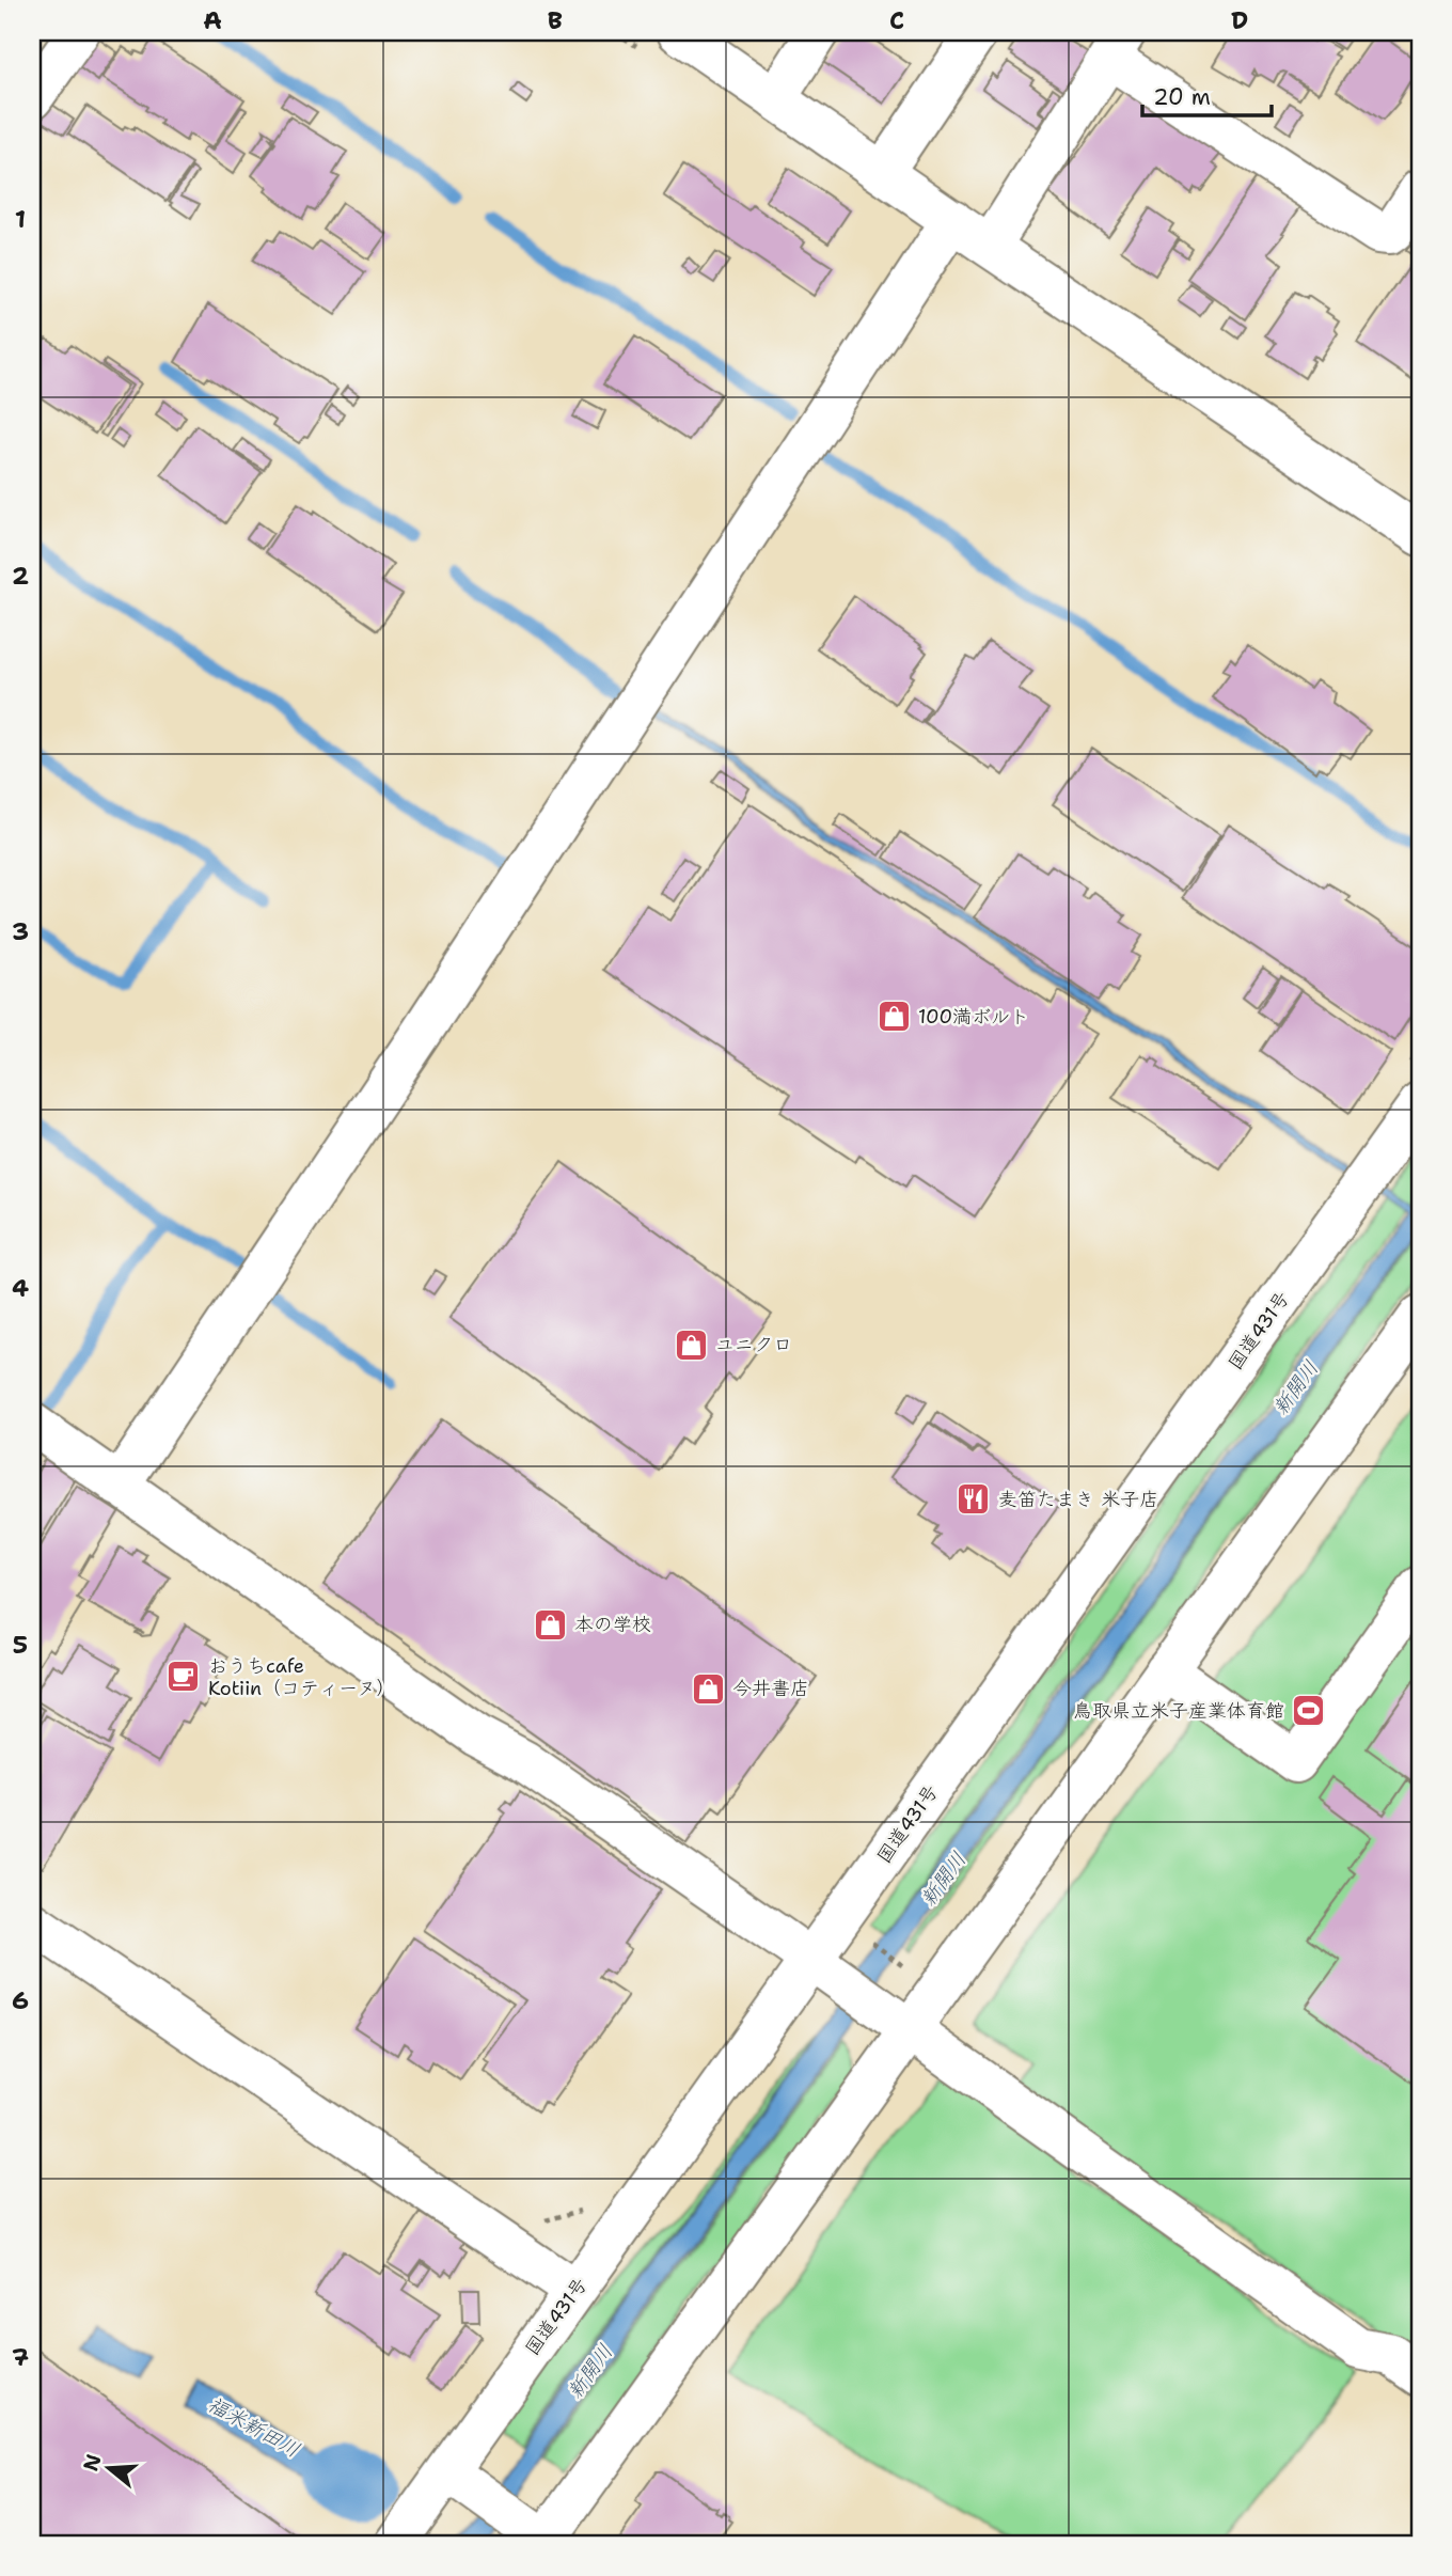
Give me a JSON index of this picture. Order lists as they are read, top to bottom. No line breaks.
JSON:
{"streets":{"main road":["国道431号"]},"water":["新開川","福米新田川"],"places":{"shop":["100満ボルト","ユニクロ","本の学校","今井書店"],"restaurant":["麦笛たまき 米子店"],"cafe":["おうちcafe Kotiin（コティーヌ）"],"sports":["鳥取県立米子産業体育館"]},"scale_bar":"20 m","north":"left","grid":{"columns":["A","B","C","D"],"rows":["1","2","3","4","5","6","7"]}}
